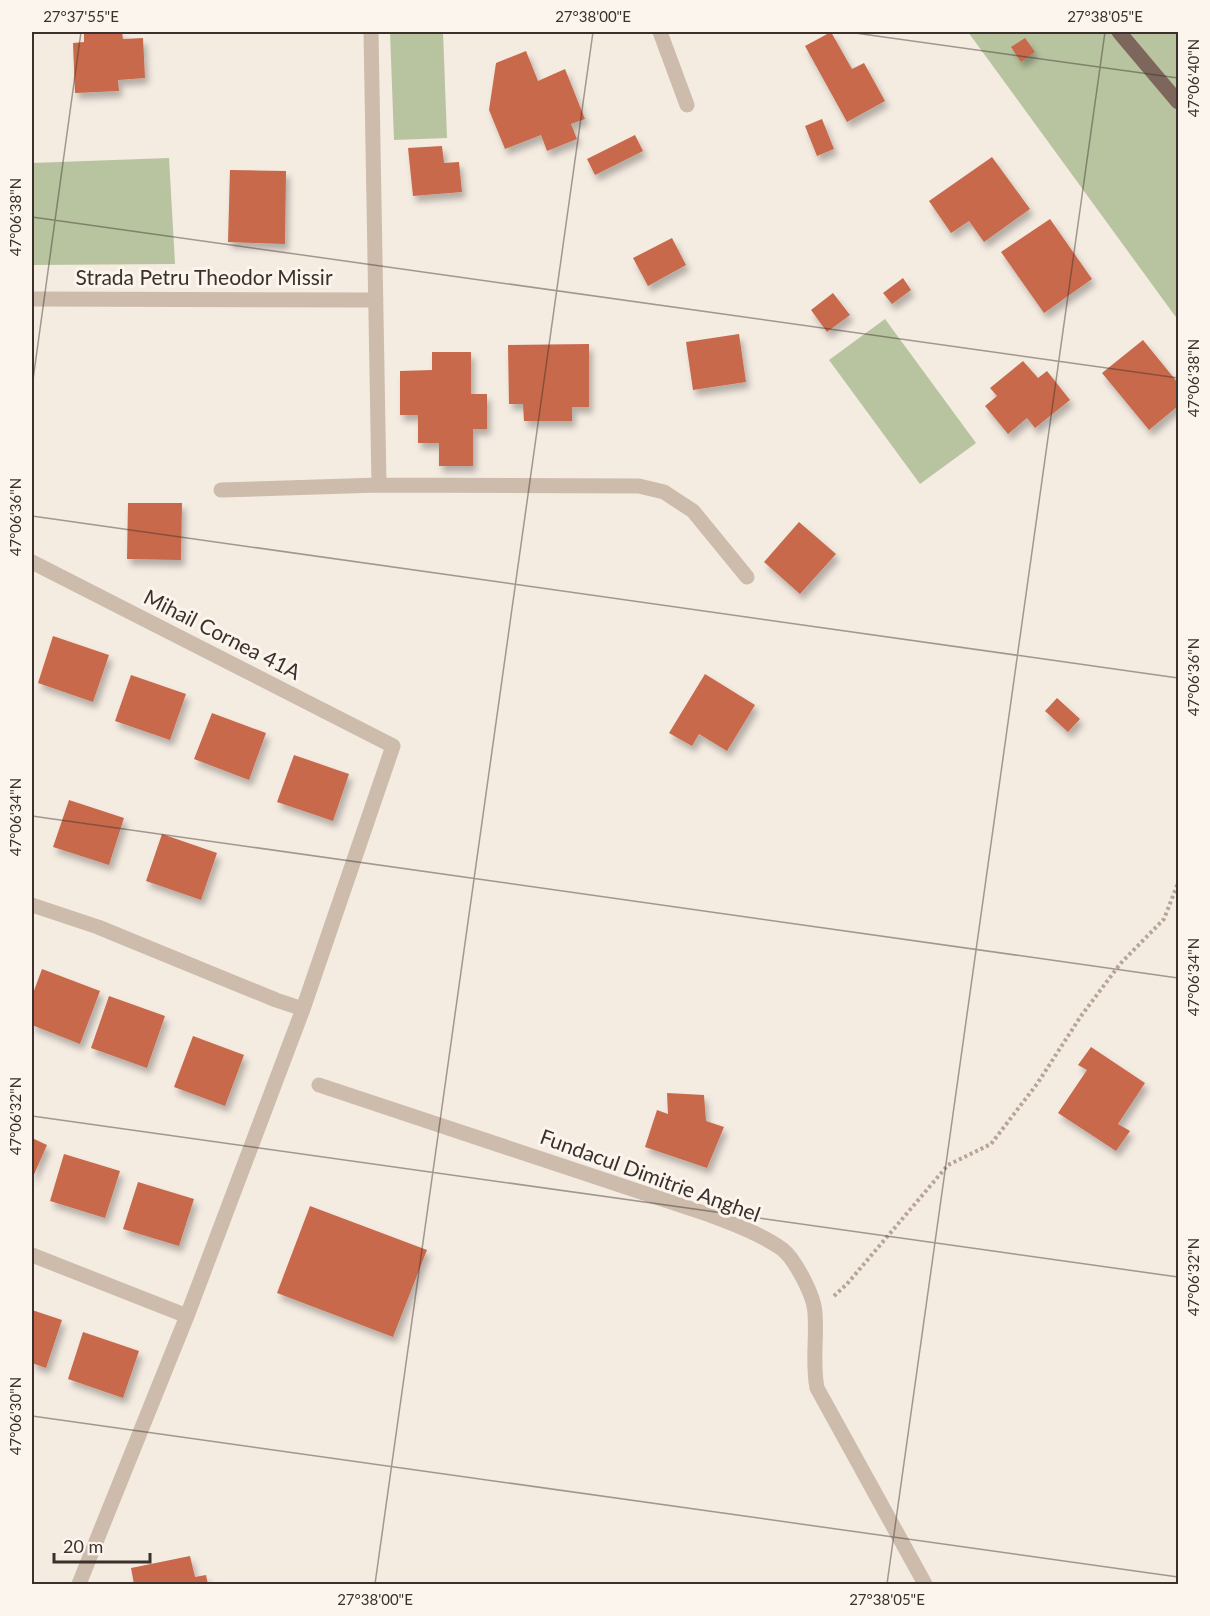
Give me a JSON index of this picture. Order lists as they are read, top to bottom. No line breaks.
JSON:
{"streets":{"street":["Strada Petru Theodor Missir","Mihail Cornea 41A","Fundacul Dimitrie Anghel"]},"scale_bar":"20 m","coordinates":["27°37'55\"E","27°38'00\"E","27°38'05\"E","47°06'40\"N","47°06'38\"N","47°06'36\"N","47°06'34\"N","47°06'32\"N","47°06'30\"N"]}
